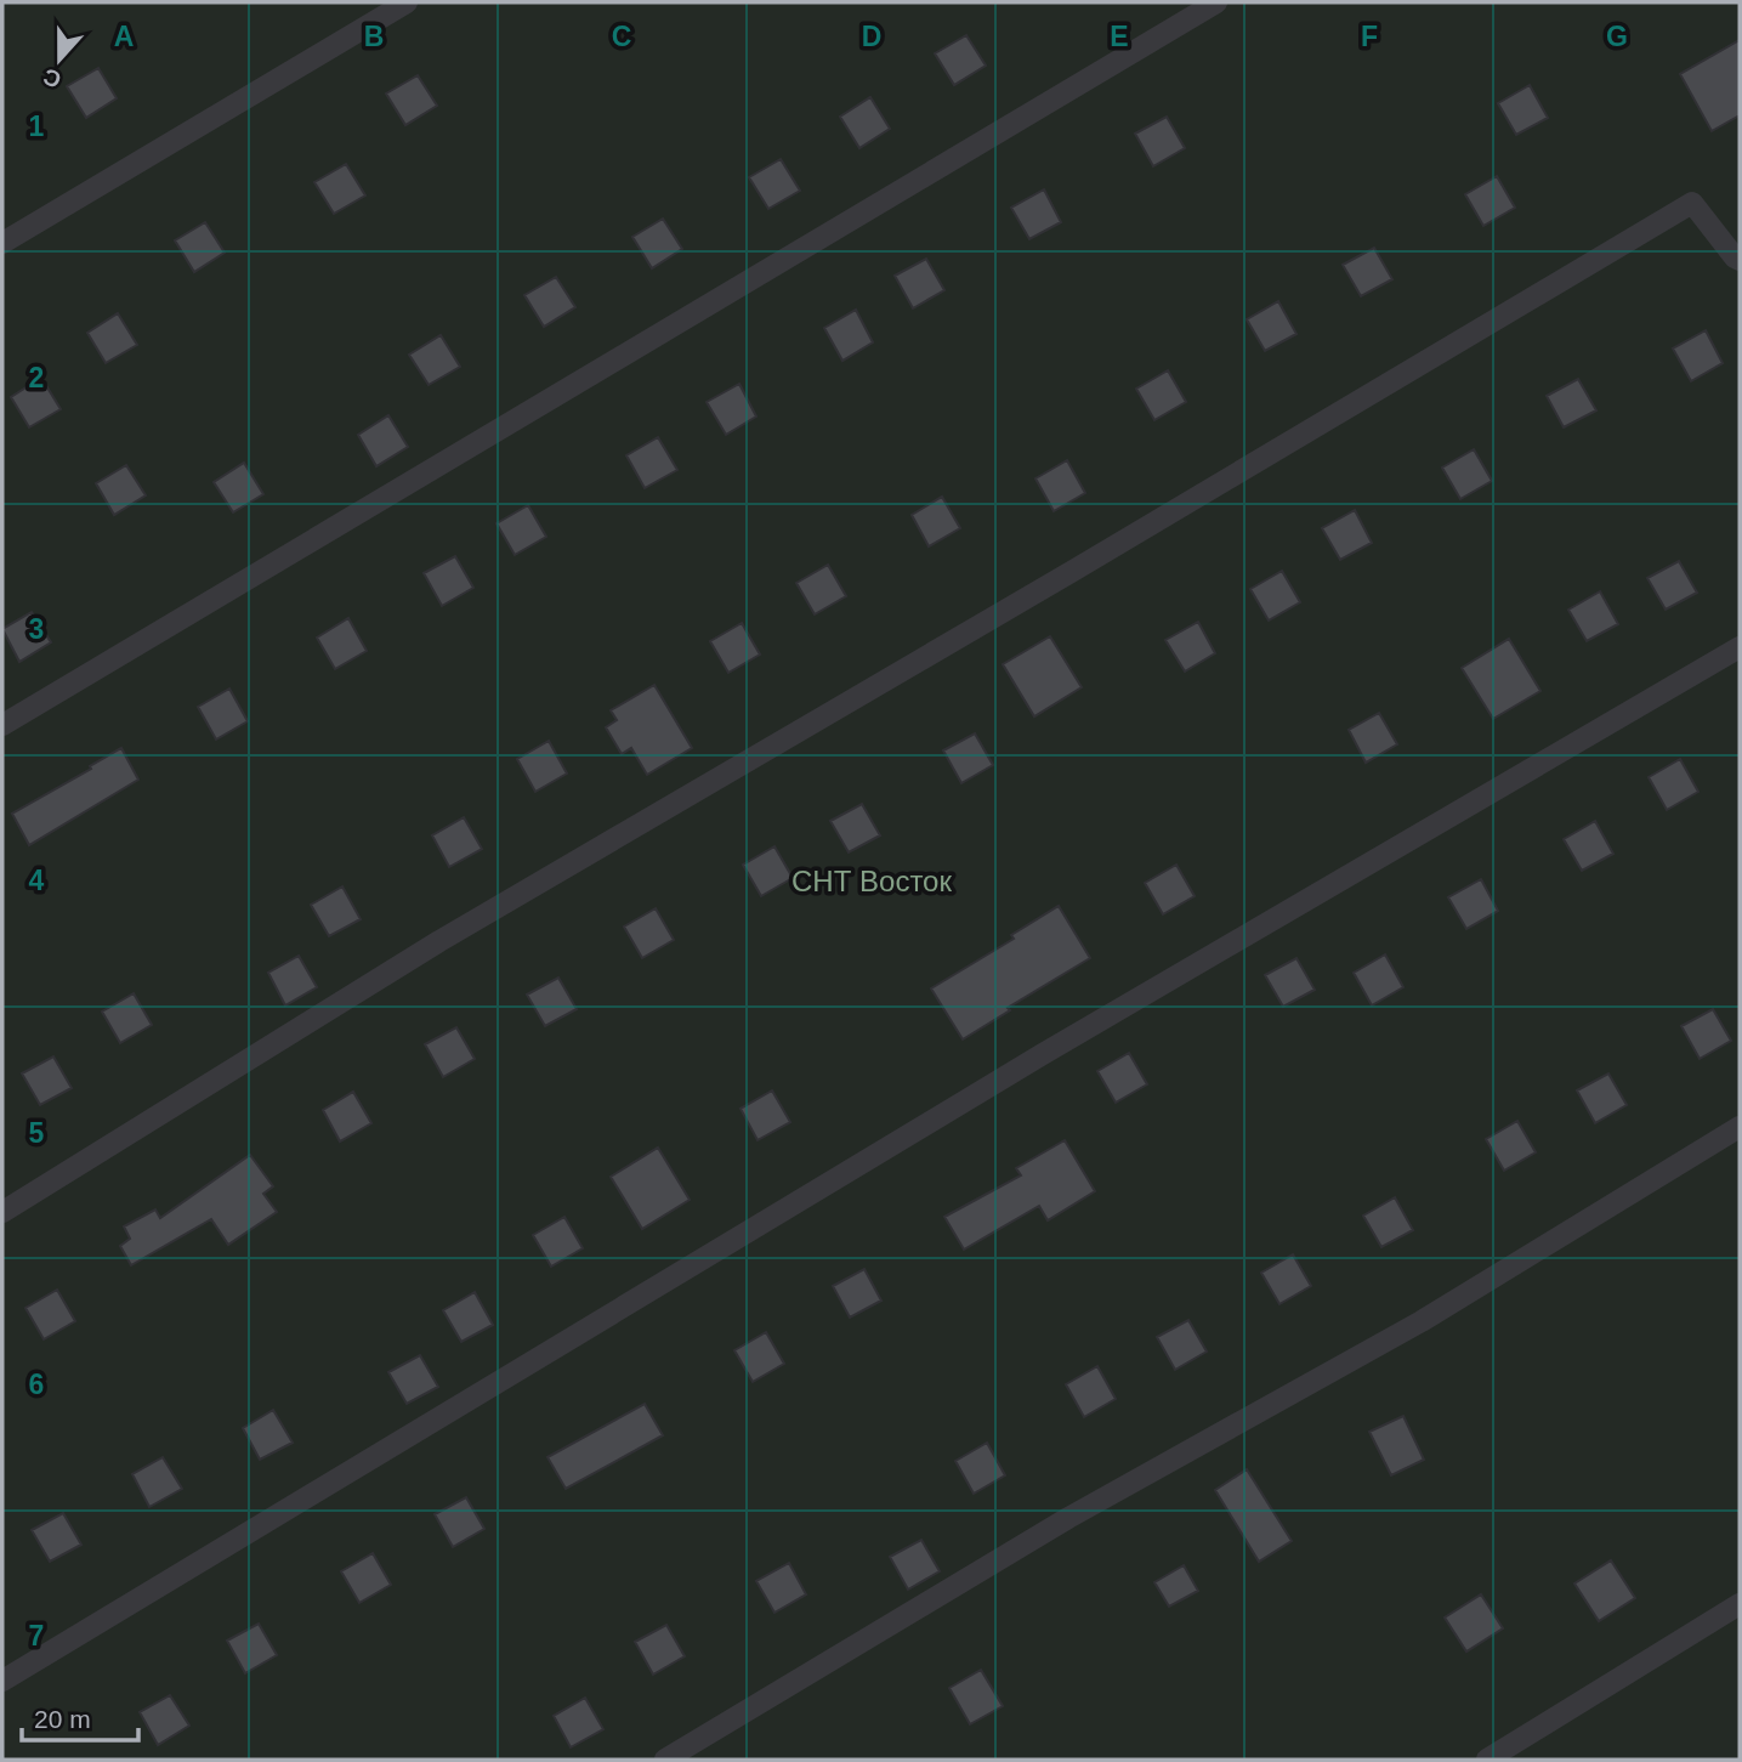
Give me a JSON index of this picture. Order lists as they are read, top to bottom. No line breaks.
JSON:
{"parks":["СНТ Восток"],"scale_bar":"20 m","north":"bottom","grid":{"columns":["A","B","C","D","E","F","G"],"rows":["1","2","3","4","5","6","7"]}}
